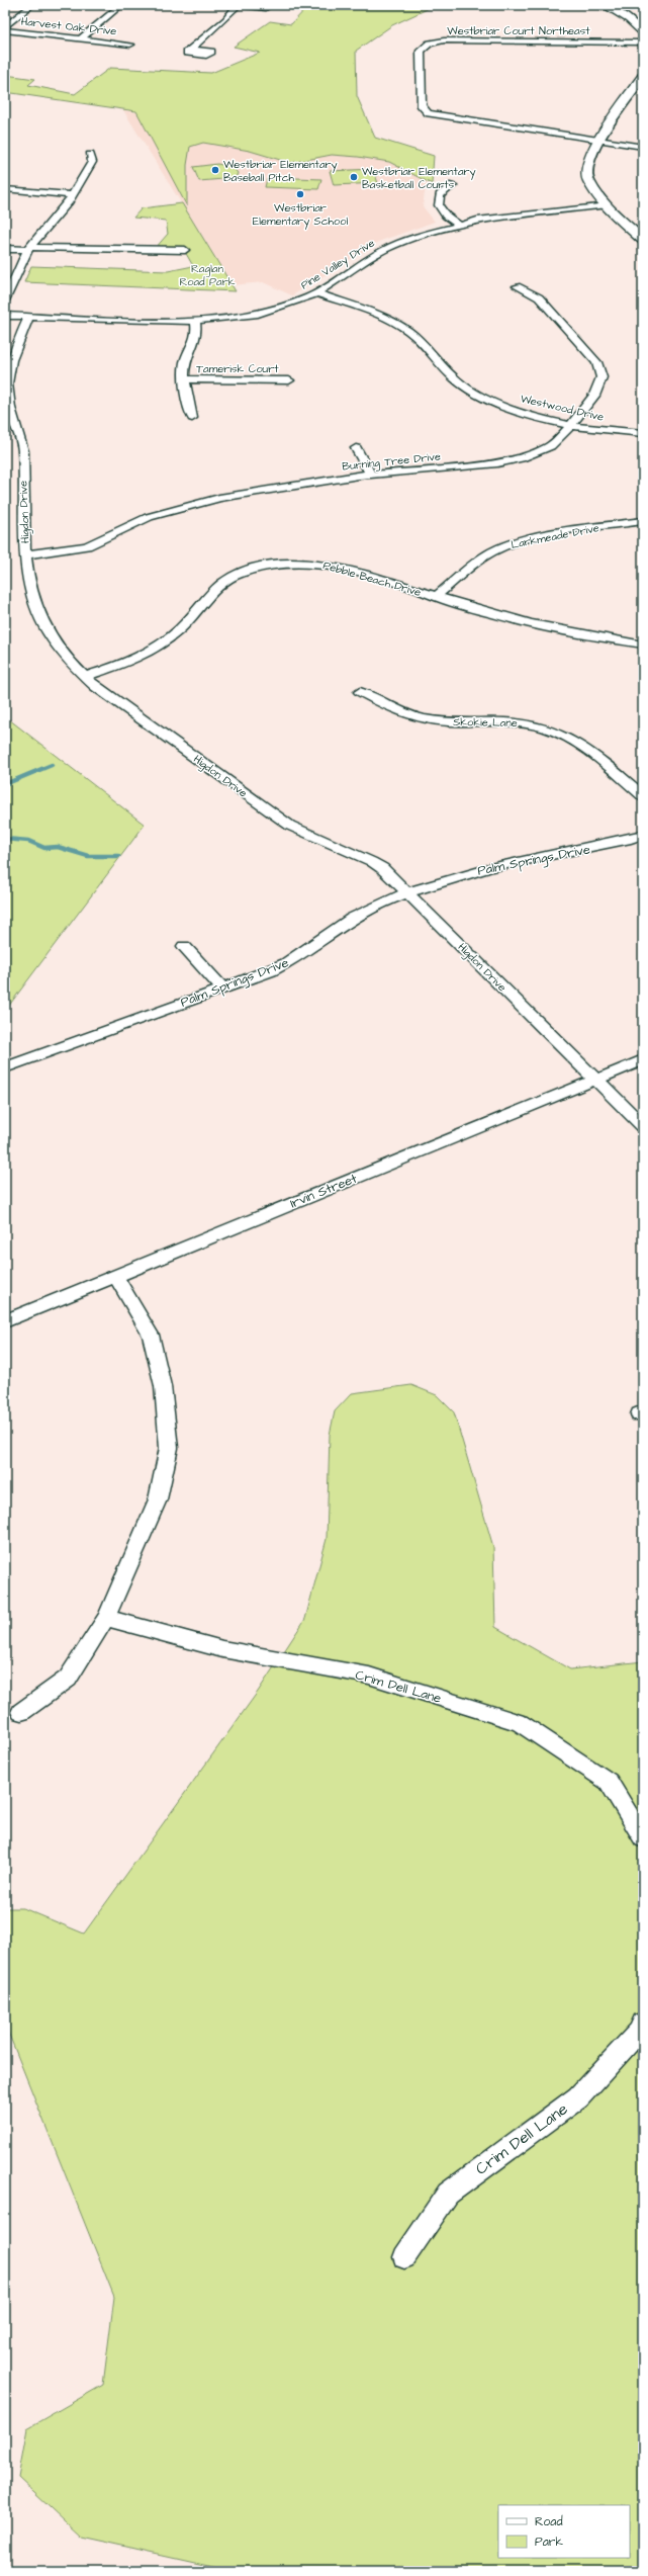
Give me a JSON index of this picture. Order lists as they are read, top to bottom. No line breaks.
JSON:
{"streets":{"street":["Harvest Oak Drive","Westbriar Court Northeast","Pine Valley Drive","Tamerisk Court","Westwood Drive","Burning Tree Drive","Higdon Drive","Larkmeade Drive","Pebble Beach Drive","Skokie Lane","Palm Springs Drive","Irvin Street","Crim Dell Lane"]},"crossings":[["Pine Valley Drive","Westwood Drive"],["Pine Valley Drive","Higdon Drive"],["Westwood Drive","Burning Tree Drive"],["Burning Tree Drive","Higdon Drive"],["Higdon Drive","Pebble Beach Drive"],["Higdon Drive","Palm Springs Drive"],["Higdon Drive","Irvin Street"],["Larkmeade Drive","Pebble Beach Drive"]],"parks":["Raglan Road Park"],"places":["Westbriar Elementary Baseball Pitch","Westbriar Elementary Basketball Courts","Westbriar Elementary School"],"legend":["Road","Park"]}
